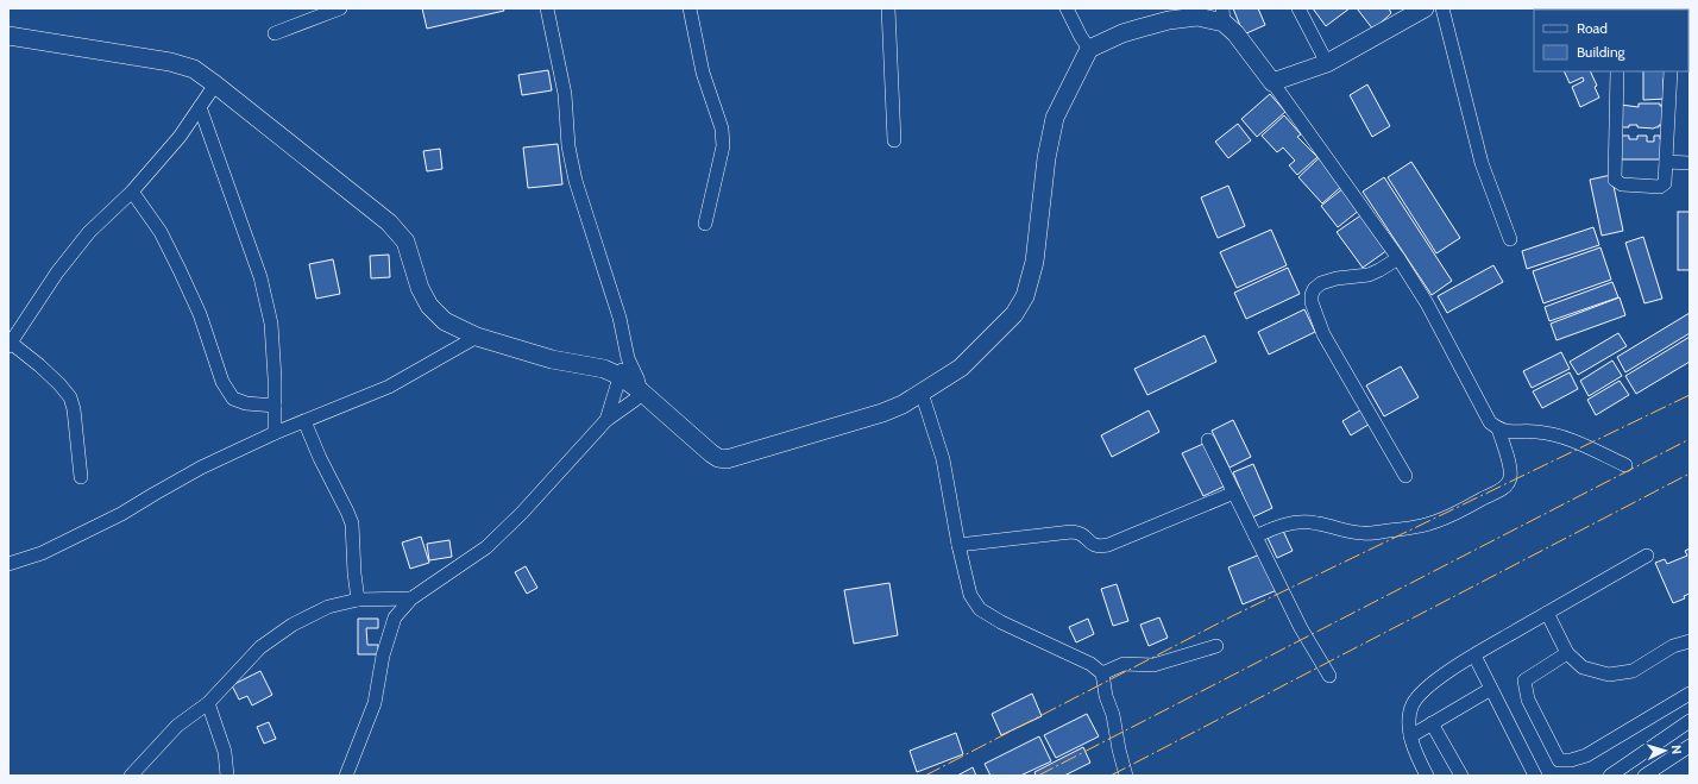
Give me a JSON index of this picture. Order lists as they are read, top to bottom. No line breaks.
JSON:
{"legend":["Road","Building"],"north":"right"}
